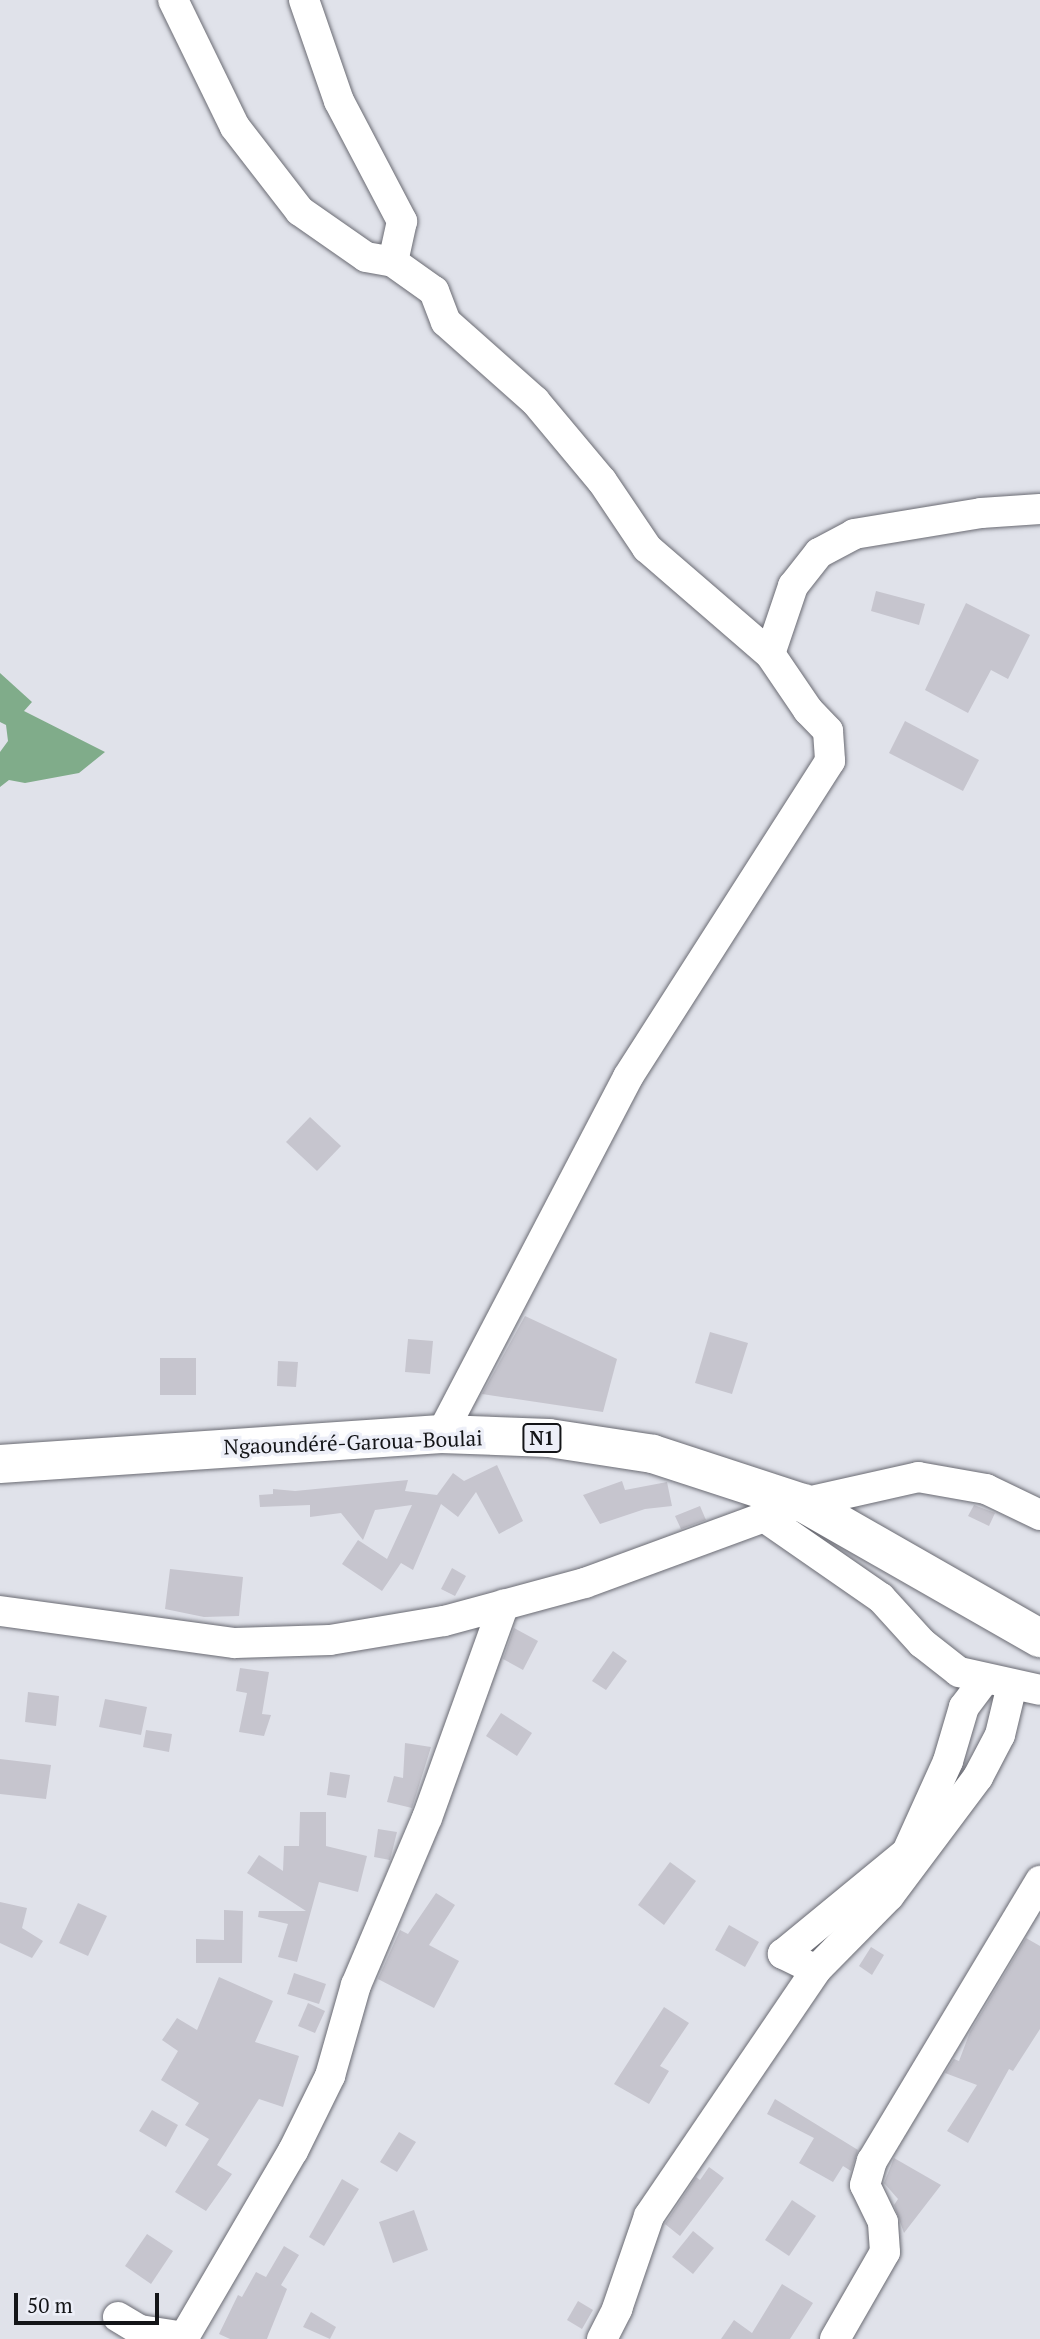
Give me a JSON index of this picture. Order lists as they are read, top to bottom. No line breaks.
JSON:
{"streets":{"highway":["N1","Ngaoundéré-Garoua-Boulai"]},"scale_bar":"50 m"}
